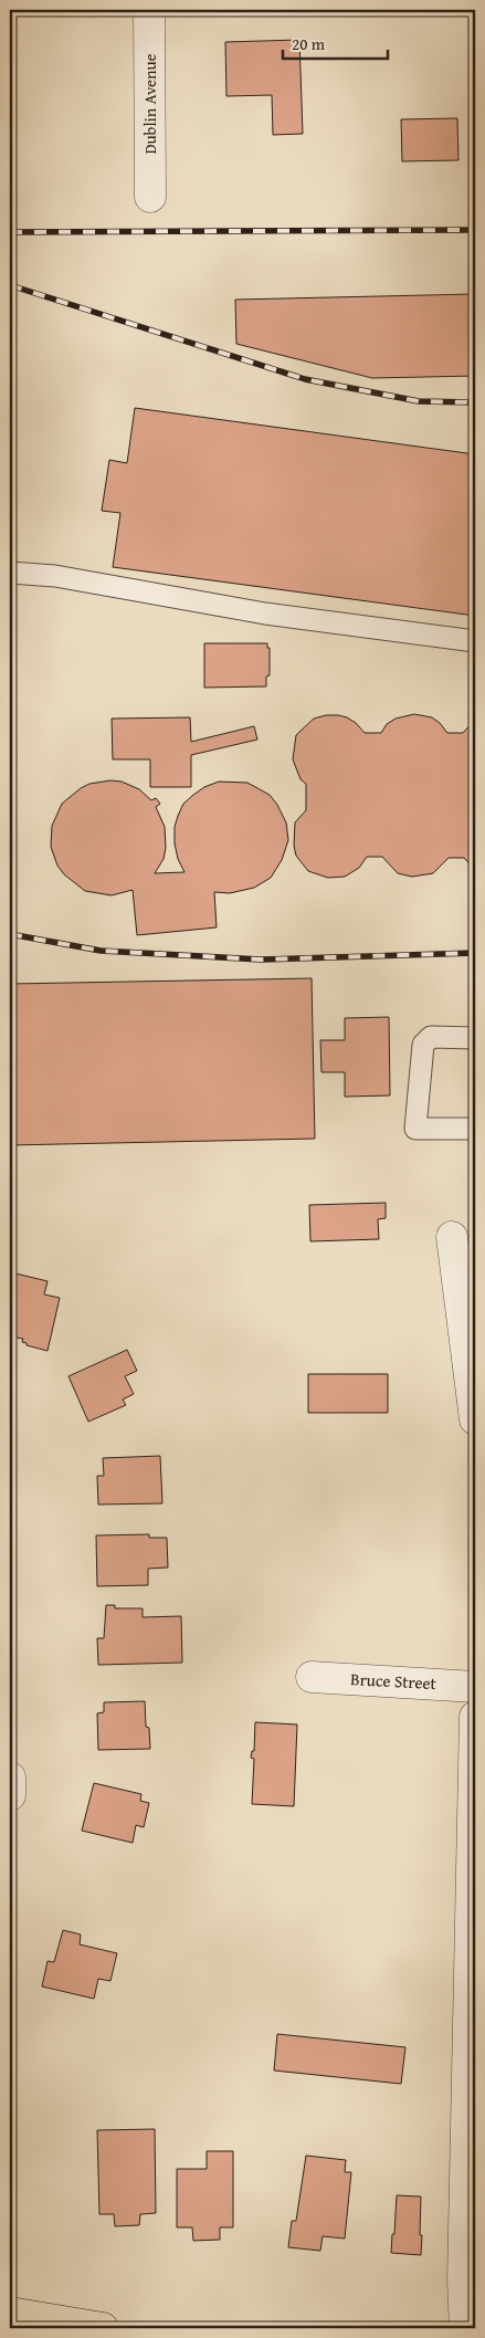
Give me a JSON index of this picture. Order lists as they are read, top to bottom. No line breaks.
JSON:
{"streets":{"street":["Dublin Avenue","Bruce Street"]},"scale_bar":"20 m"}
